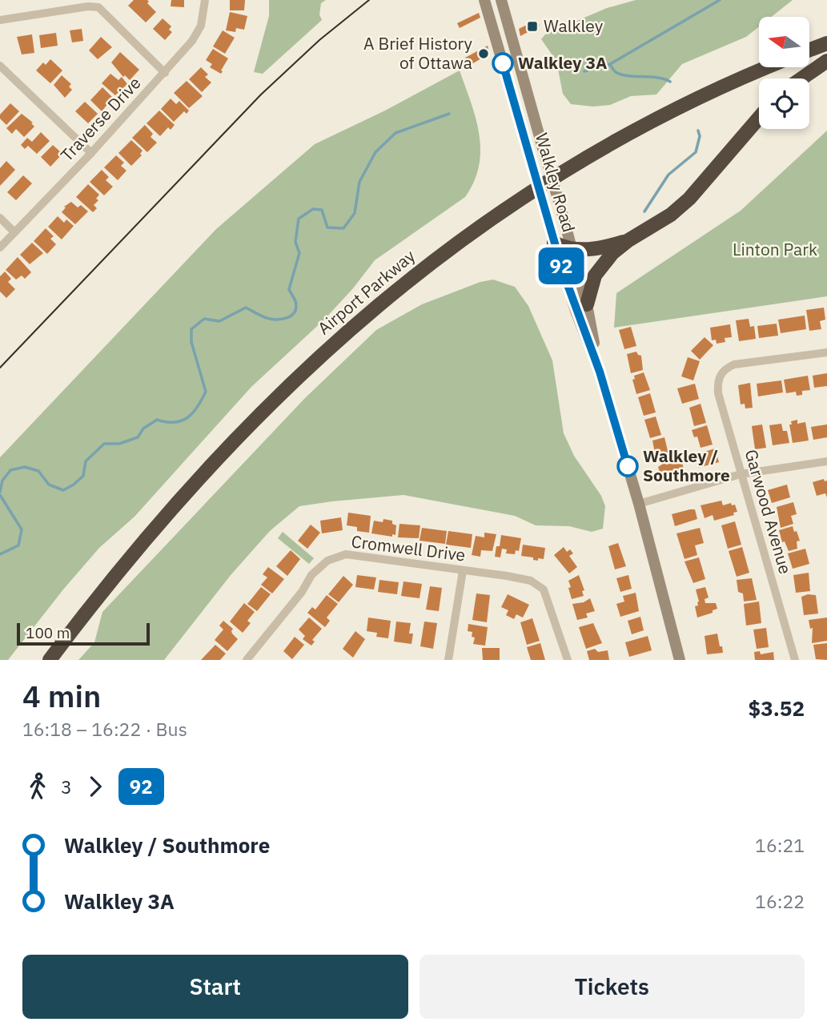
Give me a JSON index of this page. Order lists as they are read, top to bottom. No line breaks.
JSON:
{"streets":{"highway":["Airport Parkway"],"main road":["Walkley Road"],"street":["Traverse Drive","Garwood Avenue","Cromwell Drive"]},"parks":["Linton Park"],"places":{"transit":["Walkley"],"other":["A Brief History of Ottawa","Walkley 3A","Walkley / Southmore"]},"lines":["bus line 92"],"scale_bar":"100 m","north":"left","page":{"on_map":"92","scale":"100 m","heading":["4 min","16:18 – 16:22 · Bus","$3.52"],"legs":["3","92"],"list":[{"name":"Walkley / Southmore","value":"16:21"},{"name":"Walkley 3A","value":"16:22"}],"buttons":["Start","Tickets"]}}
